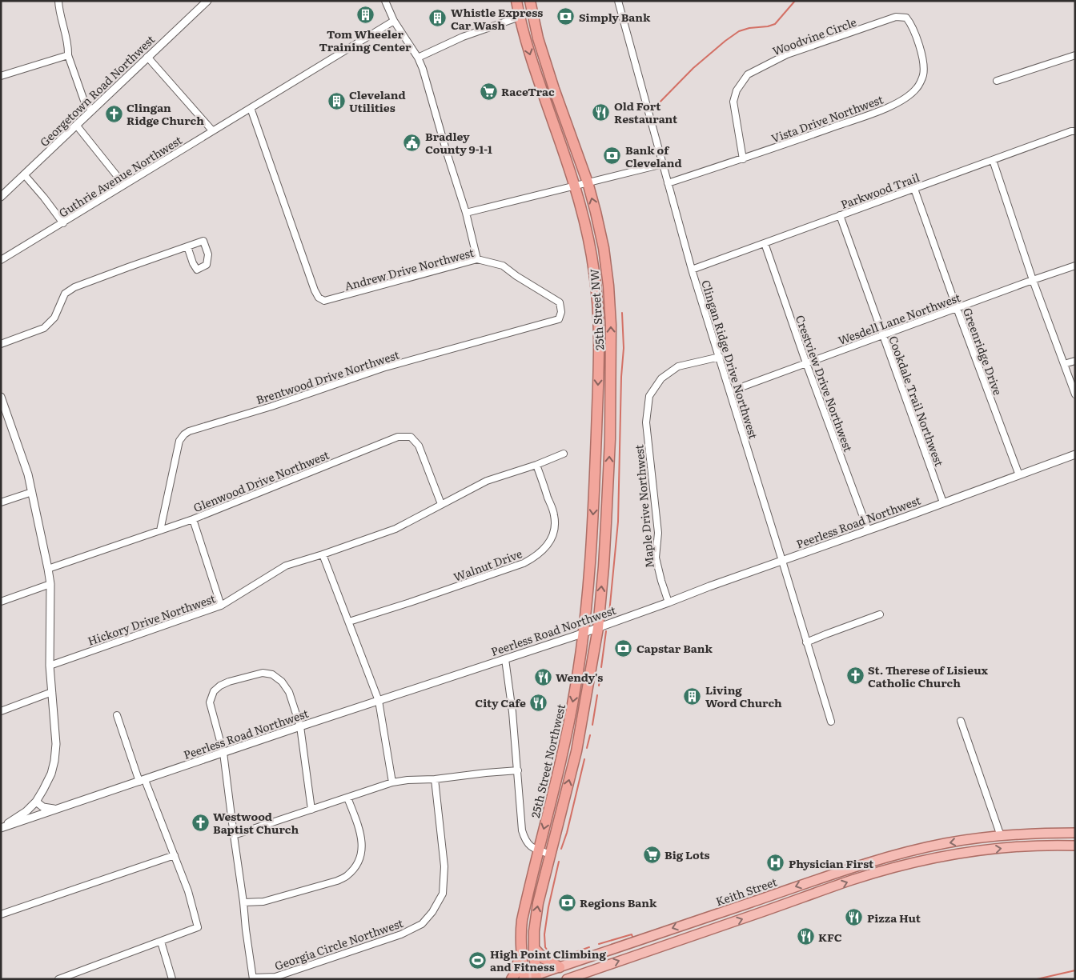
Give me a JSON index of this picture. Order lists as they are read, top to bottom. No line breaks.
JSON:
{"streets":{"highway":["25th Street NW","25th Street Northwest"],"main road":["Keith Street"],"street":["Woodvine Circle","Georgetown Road Northwest","Vista Drive Northwest","Guthrie Avenue Northwest","Parkwood Trail","Andrew Drive Northwest","Wesdell Lane Northwest","Greenridge Drive","Clingan Ridge Drive Northwest","Brentwood Drive Northwest","Crestview Drive Northwest","Cookdale Trail Northwest","Glenwood Drive Northwest","Maple Drive Northwest","Peerless Road Northwest","Walnut Drive","Hickory Drive Northwest","Georgia Circle Northwest"]},"crossings":[["Woodvine Circle","Vista Drive Northwest"],["Vista Drive Northwest","Clingan Ridge Drive Northwest"],["Guthrie Avenue Northwest","Andrew Drive Northwest"],["Parkwood Trail","Greenridge Drive"],["Parkwood Trail","Clingan Ridge Drive Northwest"],["Parkwood Trail","Crestview Drive Northwest"],["Parkwood Trail","Cookdale Trail Northwest"],["Andrew Drive Northwest","Brentwood Drive Northwest"],["25th Street NW","Peerless Road Northwest"],["25th Street NW","25th Street Northwest"],["Wesdell Lane Northwest","Greenridge Drive"],["Wesdell Lane Northwest","Clingan Ridge Drive Northwest"],["Wesdell Lane Northwest","Crestview Drive Northwest"],["Wesdell Lane Northwest","Cookdale Trail Northwest"],["Greenridge Drive","Peerless Road Northwest"],["Clingan Ridge Drive Northwest","Maple Drive Northwest"],["Clingan Ridge Drive Northwest","Peerless Road Northwest"],["Brentwood Drive Northwest","Glenwood Drive Northwest"],["Crestview Drive Northwest","Peerless Road Northwest"],["Cookdale Trail Northwest","Peerless Road Northwest"],["Glenwood Drive Northwest","Hickory Drive Northwest"],["Maple Drive Northwest","Peerless Road Northwest"],["Peerless Road Northwest","25th Street Northwest"],["Walnut Drive","Hickory Drive Northwest"],["25th Street Northwest","Keith Street"]],"places":{"building":["Tom Wheeler Training Center","Whistle Express Car Wash","Cleveland Utilities","Living Word Church"],"bank":["Simply Bank","Bank of Cleveland","Capstar Bank","Regions Bank"],"supermarket":["RaceTrac","Big Lots"],"restaurant":["Old Fort Restaurant","Wendy's","City Cafe","Pizza Hut","KFC"],"church":["Clingan Ridge Church","St. Therese of Lisieux Catholic Church","Westwood Baptist Church"],"public building":["Bradley County 9-1-1"],"hospital":["Physician First"],"sports":["High Point Climbing and Fitness"]}}
